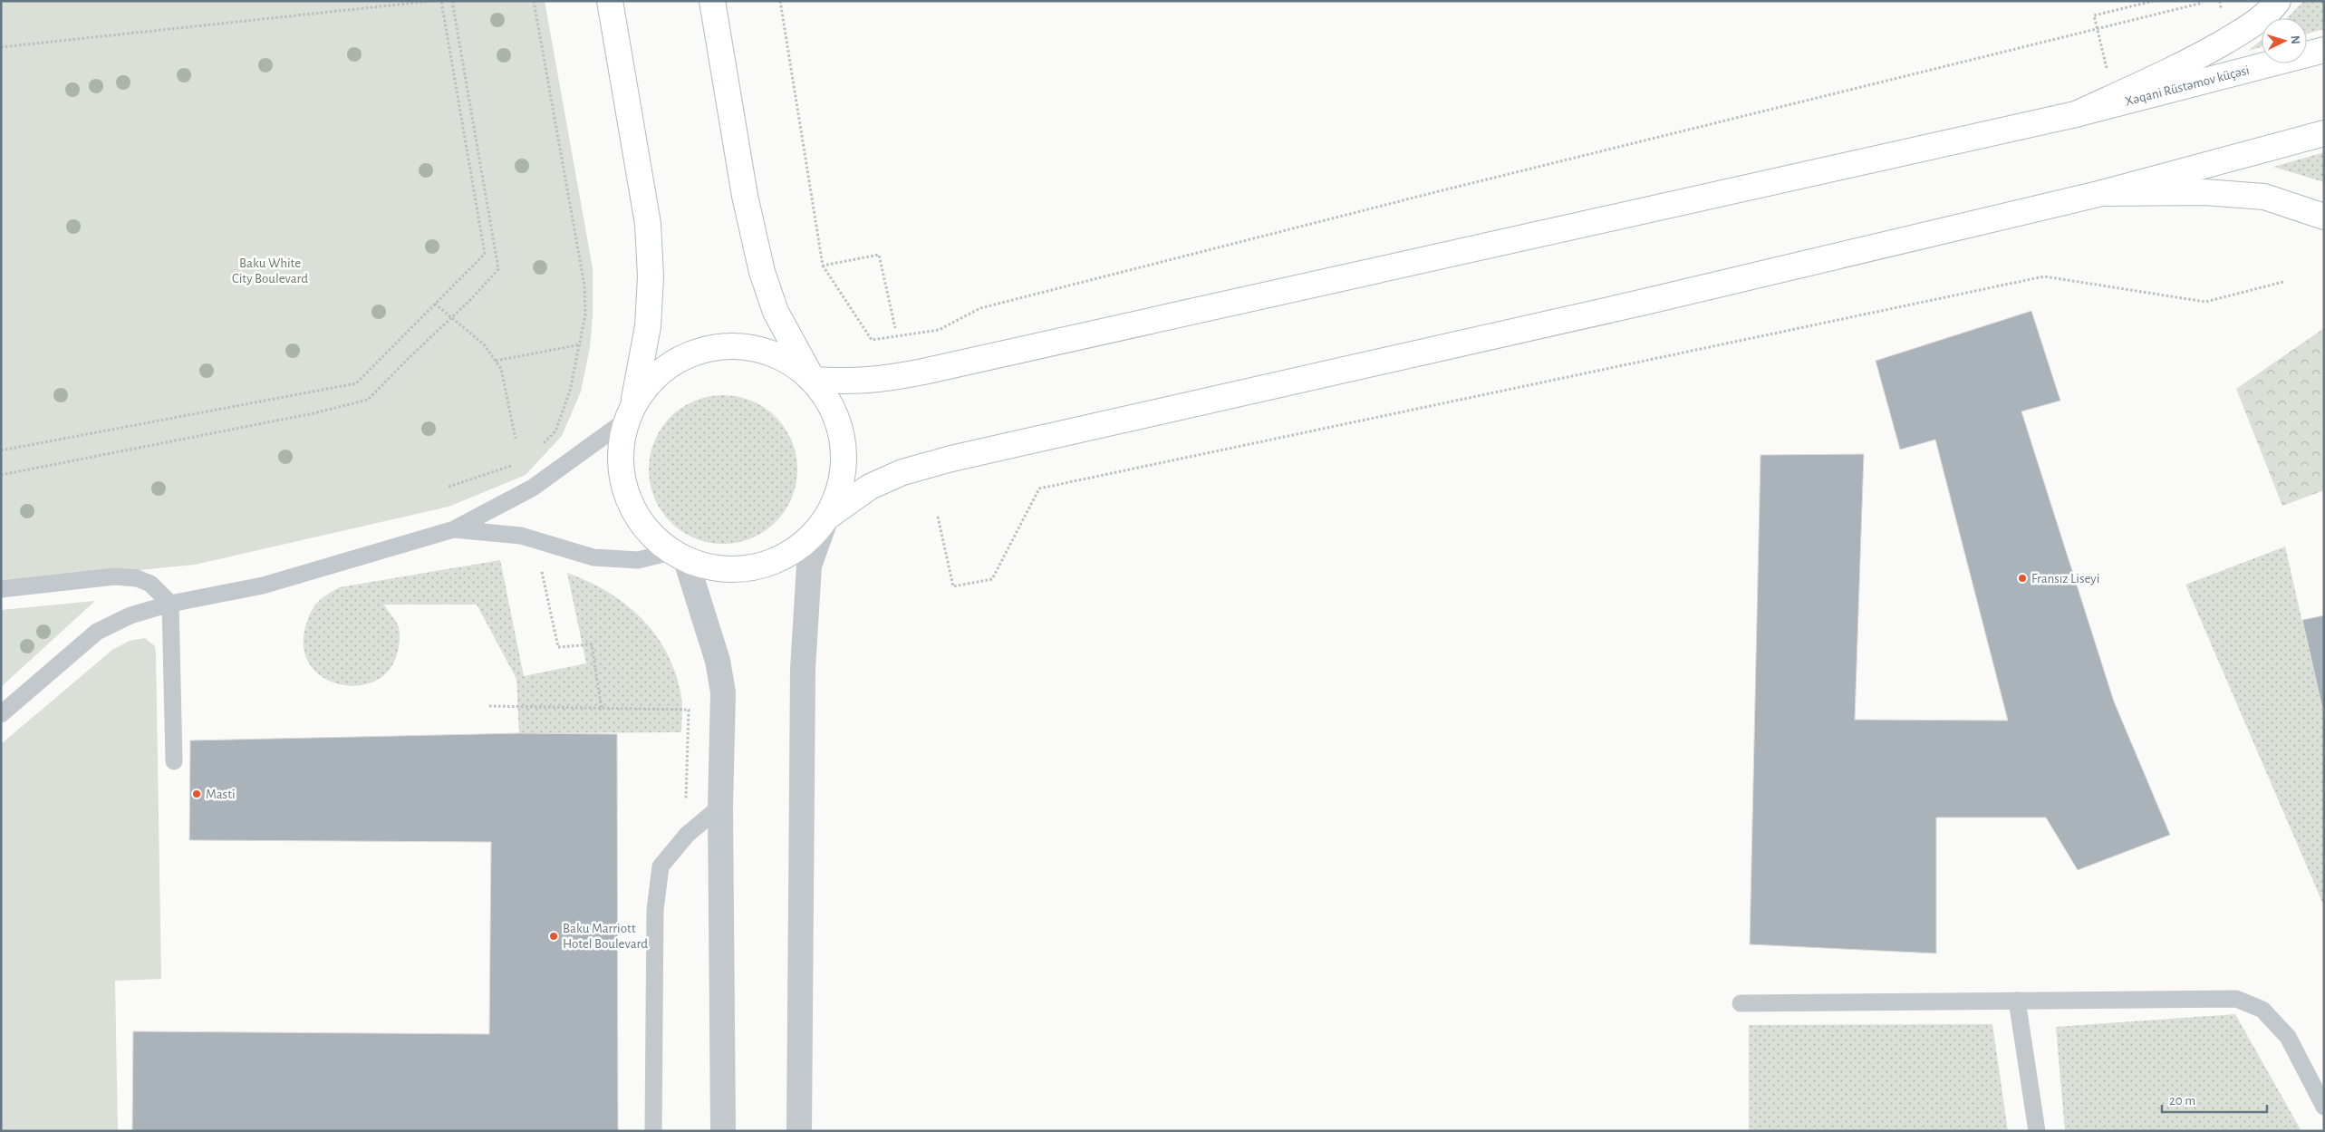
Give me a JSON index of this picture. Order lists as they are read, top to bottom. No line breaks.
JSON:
{"streets":{"main road":["Xəqani Rüstəmov küçəsi"]},"parks":["Baku White City Boulevard"],"places":["Fransız Liseyi","Masti","Baku Marriott Hotel Boulevard"],"scale_bar":"20 m","north":"right"}
